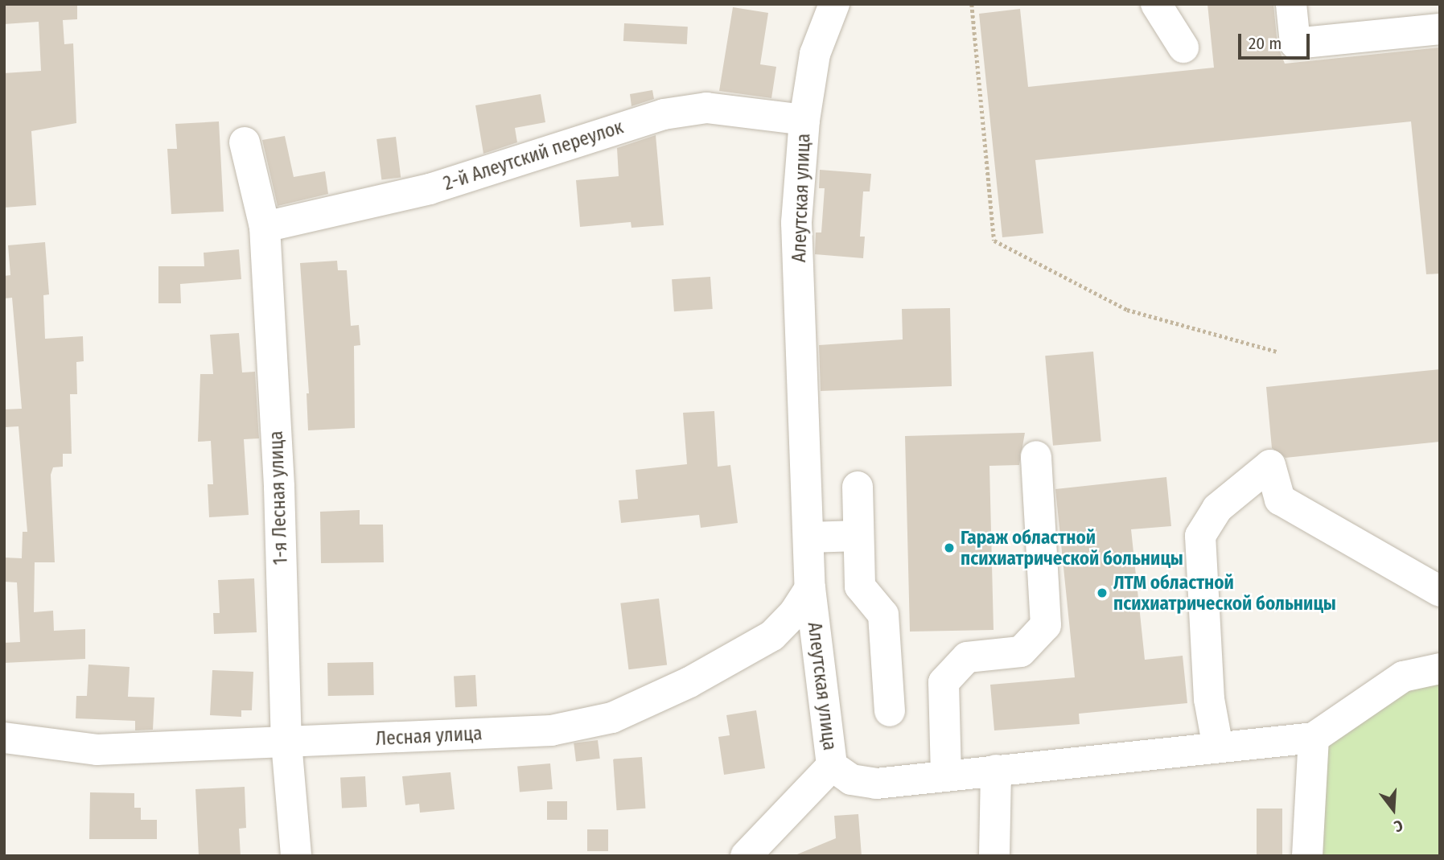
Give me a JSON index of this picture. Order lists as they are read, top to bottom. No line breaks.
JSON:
{"streets":{"street":["2-й Алеутский переулок","Алеутская улица","1-я Лесная улица","Лесная улица"]},"crossings":[["2-й Алеутский переулок","Алеутская улица"],["2-й Алеутский переулок","1-я Лесная улица"],["Алеутская улица","Лесная улица"],["1-я Лесная улица","Лесная улица"]],"places":["Гараж областной психиатрической больницы","ЛТМ областной психиатрической больницы"],"scale_bar":"20 m","north":"bottom"}
